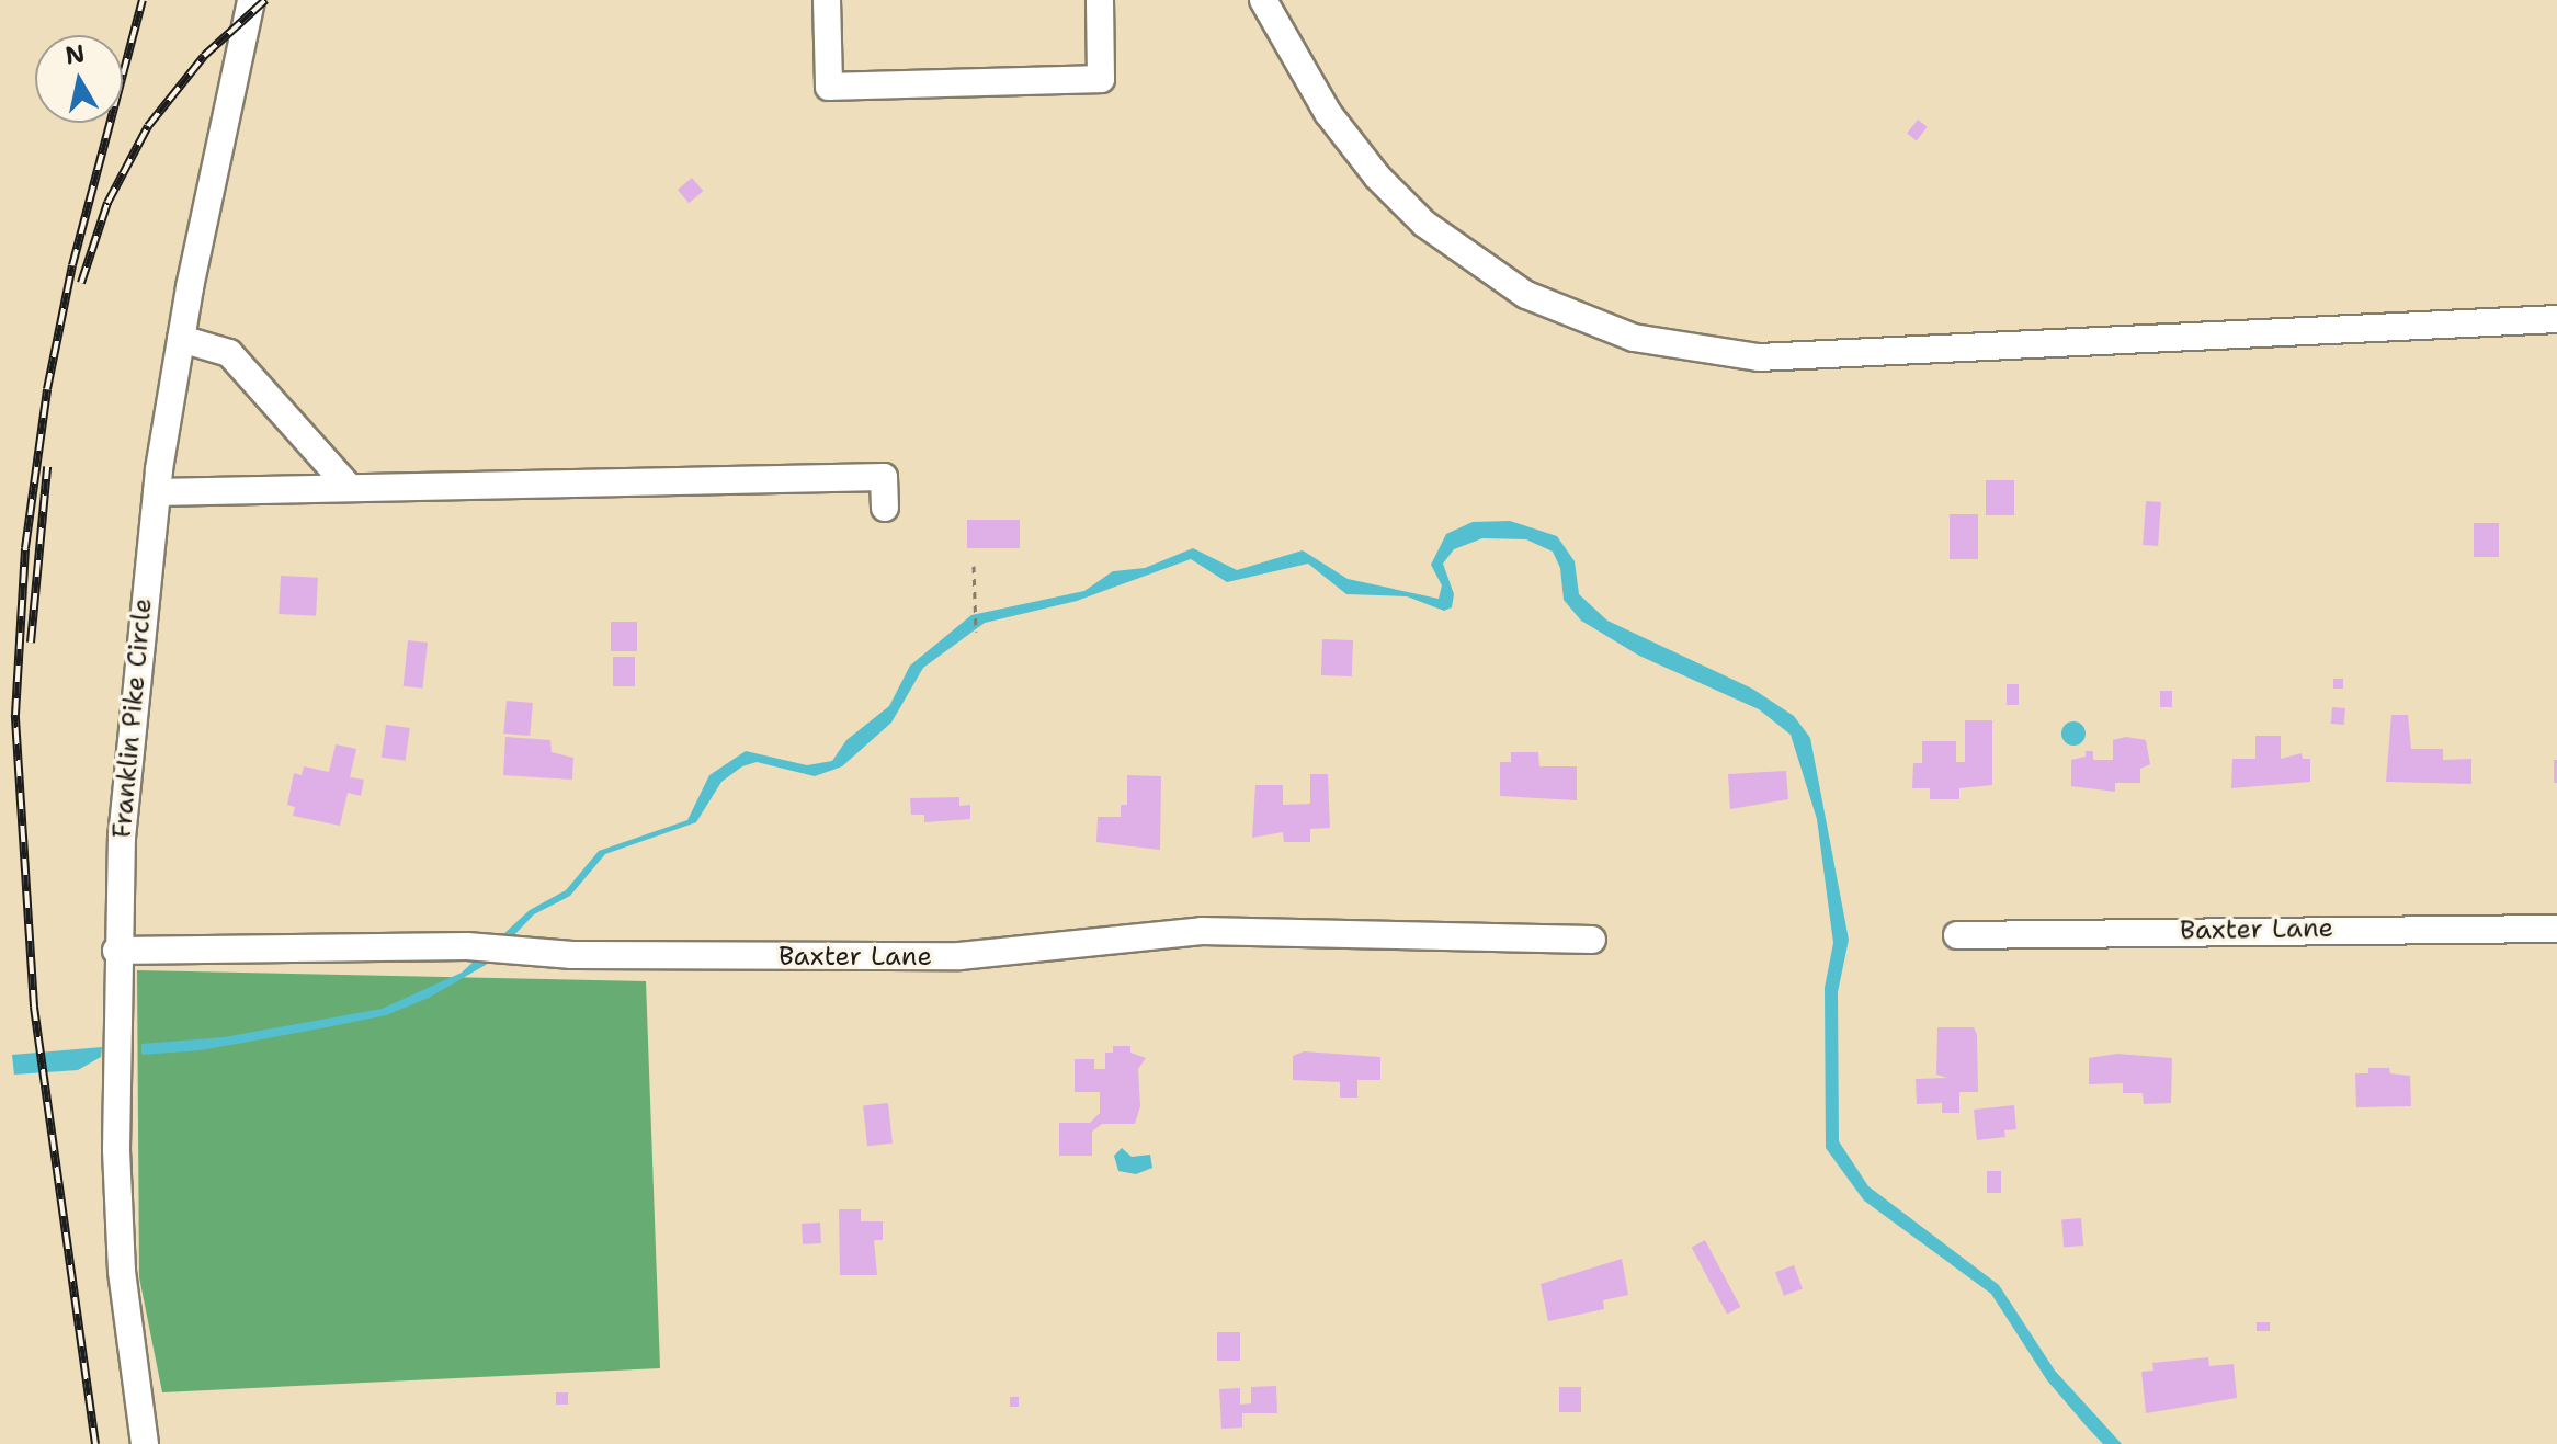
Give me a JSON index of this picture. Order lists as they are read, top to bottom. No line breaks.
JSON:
{"streets":{"street":["Franklin Pike Circle","Baxter Lane"]},"crossings":[["Franklin Pike Circle","Baxter Lane"]],"north":"top"}
